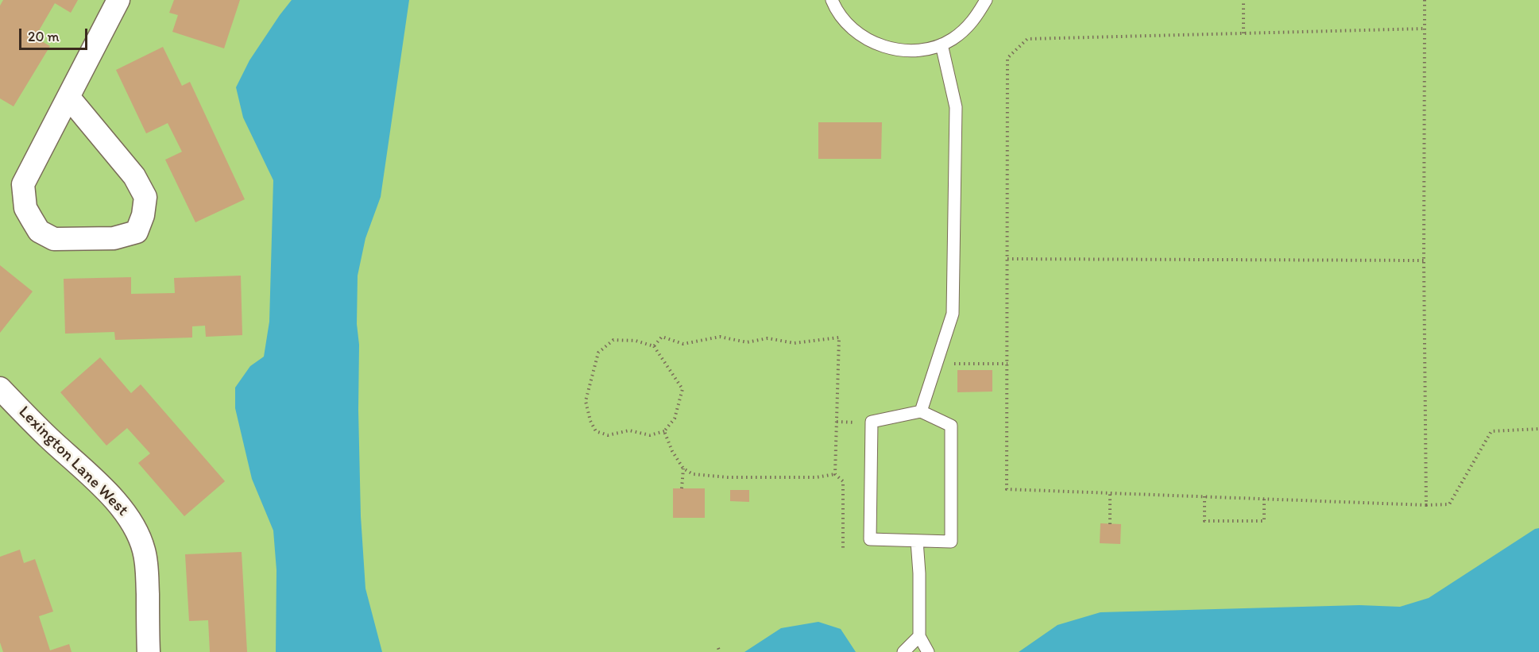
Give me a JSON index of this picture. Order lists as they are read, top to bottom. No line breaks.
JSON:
{"streets":{"street":["Lexington Lane West"]},"scale_bar":"20 m"}
